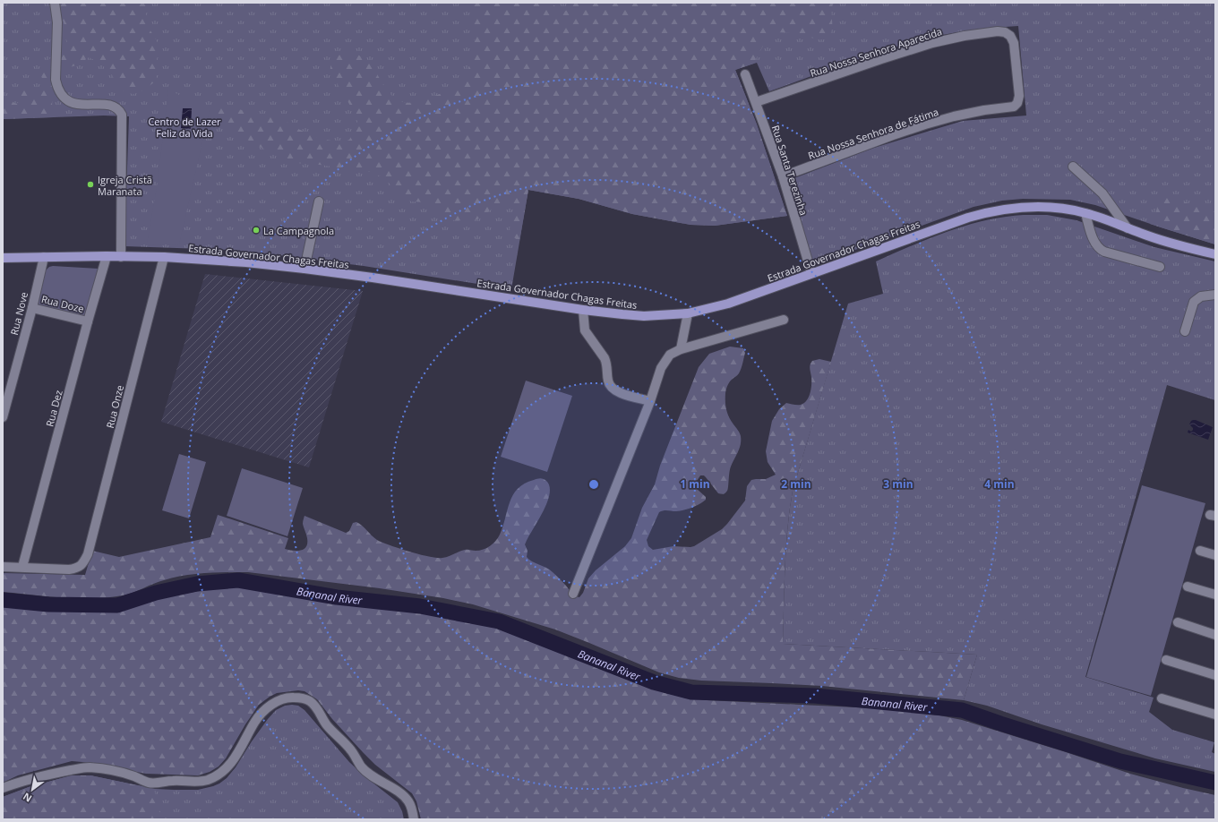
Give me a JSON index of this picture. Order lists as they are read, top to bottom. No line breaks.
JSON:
{"streets":{"main road":["Estrada Governador Chagas Freitas"],"street":["Rua Nossa Senhora Aparecida","Rua Nossa Senhora de Fátima","Rua Santa Terezinha","Rua Doze","Rua Nove","Rua Onze","Rua Dez"]},"crossings":[["Rua Nossa Senhora Aparecida","Rua Nossa Senhora de Fátima"],["Rua Nossa Senhora Aparecida","Rua Santa Terezinha"],["Rua Nossa Senhora de Fátima","Rua Santa Terezinha"],["Rua Santa Terezinha","Estrada Governador Chagas Freitas"],["Estrada Governador Chagas Freitas","Rua Nove"],["Estrada Governador Chagas Freitas","Rua Onze"],["Estrada Governador Chagas Freitas","Rua Dez"],["Rua Doze","Rua Nove"],["Rua Doze","Rua Dez"],["Rua Onze","Rua Dez"]],"water":["Bananal River"],"parks":["Centro de Lazer Feliz da Vida"],"places":["Igreja Cristã Maranata","La Campagnola"],"north":"bottom left","rings":["1 min","2 min","3 min","4 min"]}
